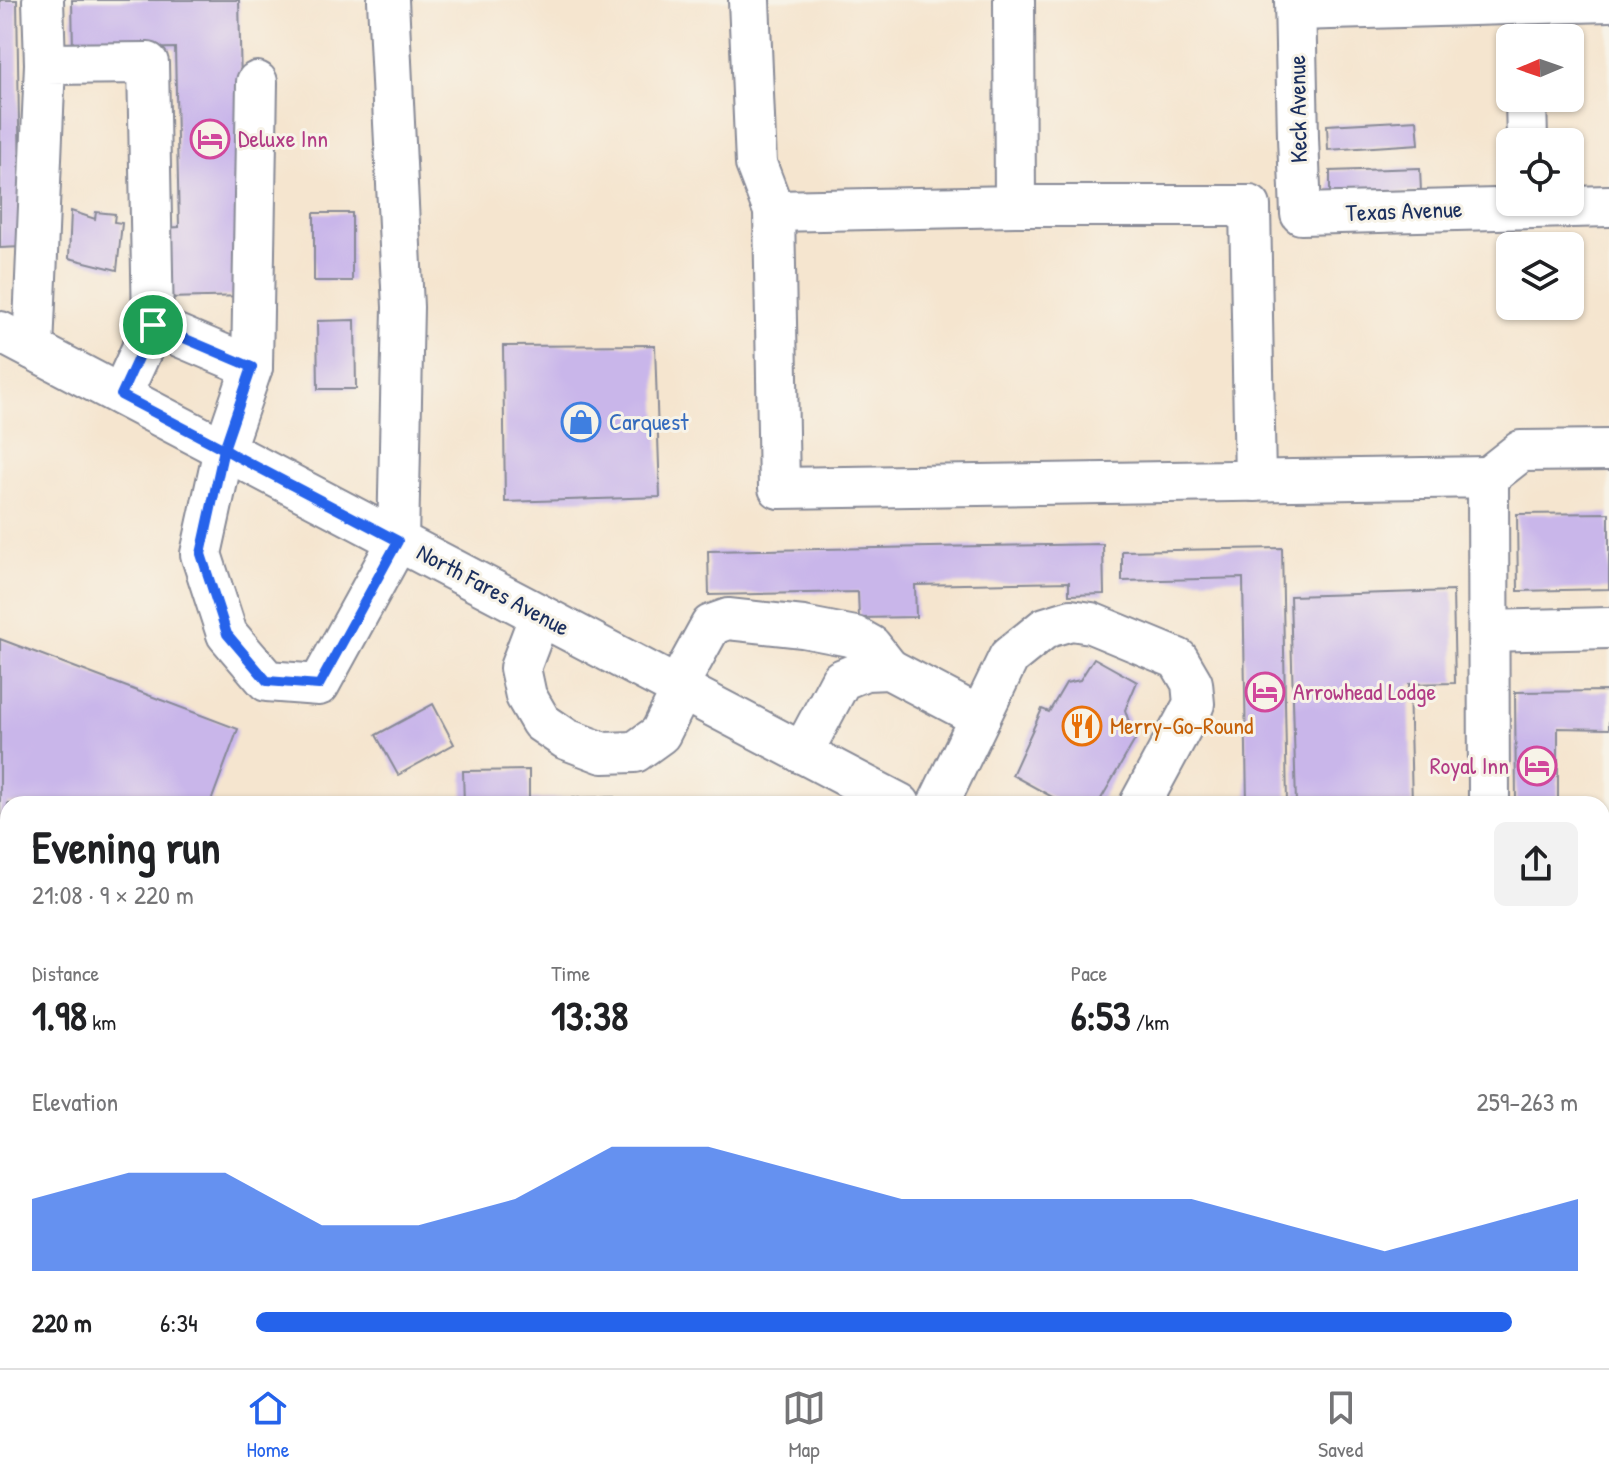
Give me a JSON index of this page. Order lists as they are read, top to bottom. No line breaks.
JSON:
{"streets":{"street":["Keck Avenue","Texas Avenue","North Fares Avenue"]},"crossings":[["Keck Avenue","Texas Avenue"]],"places":{"hotel":["Deluxe Inn","Arrowhead Lodge","Royal Inn"],"shop":["Carquest"],"restaurant":["Merry-Go-Round"]},"north":"left","page":{"heading":["Evening run","21:08 · 9 × 220 m"],"stats":[["Distance","1.98 km"],["Time","13:38"],["Pace","6:53 /km"]],"chart":["Elevation","259–263 m"],"list":[{"name":"220 m","note":"6:34"}],"tabs":["Home","Map","Saved"]}}
